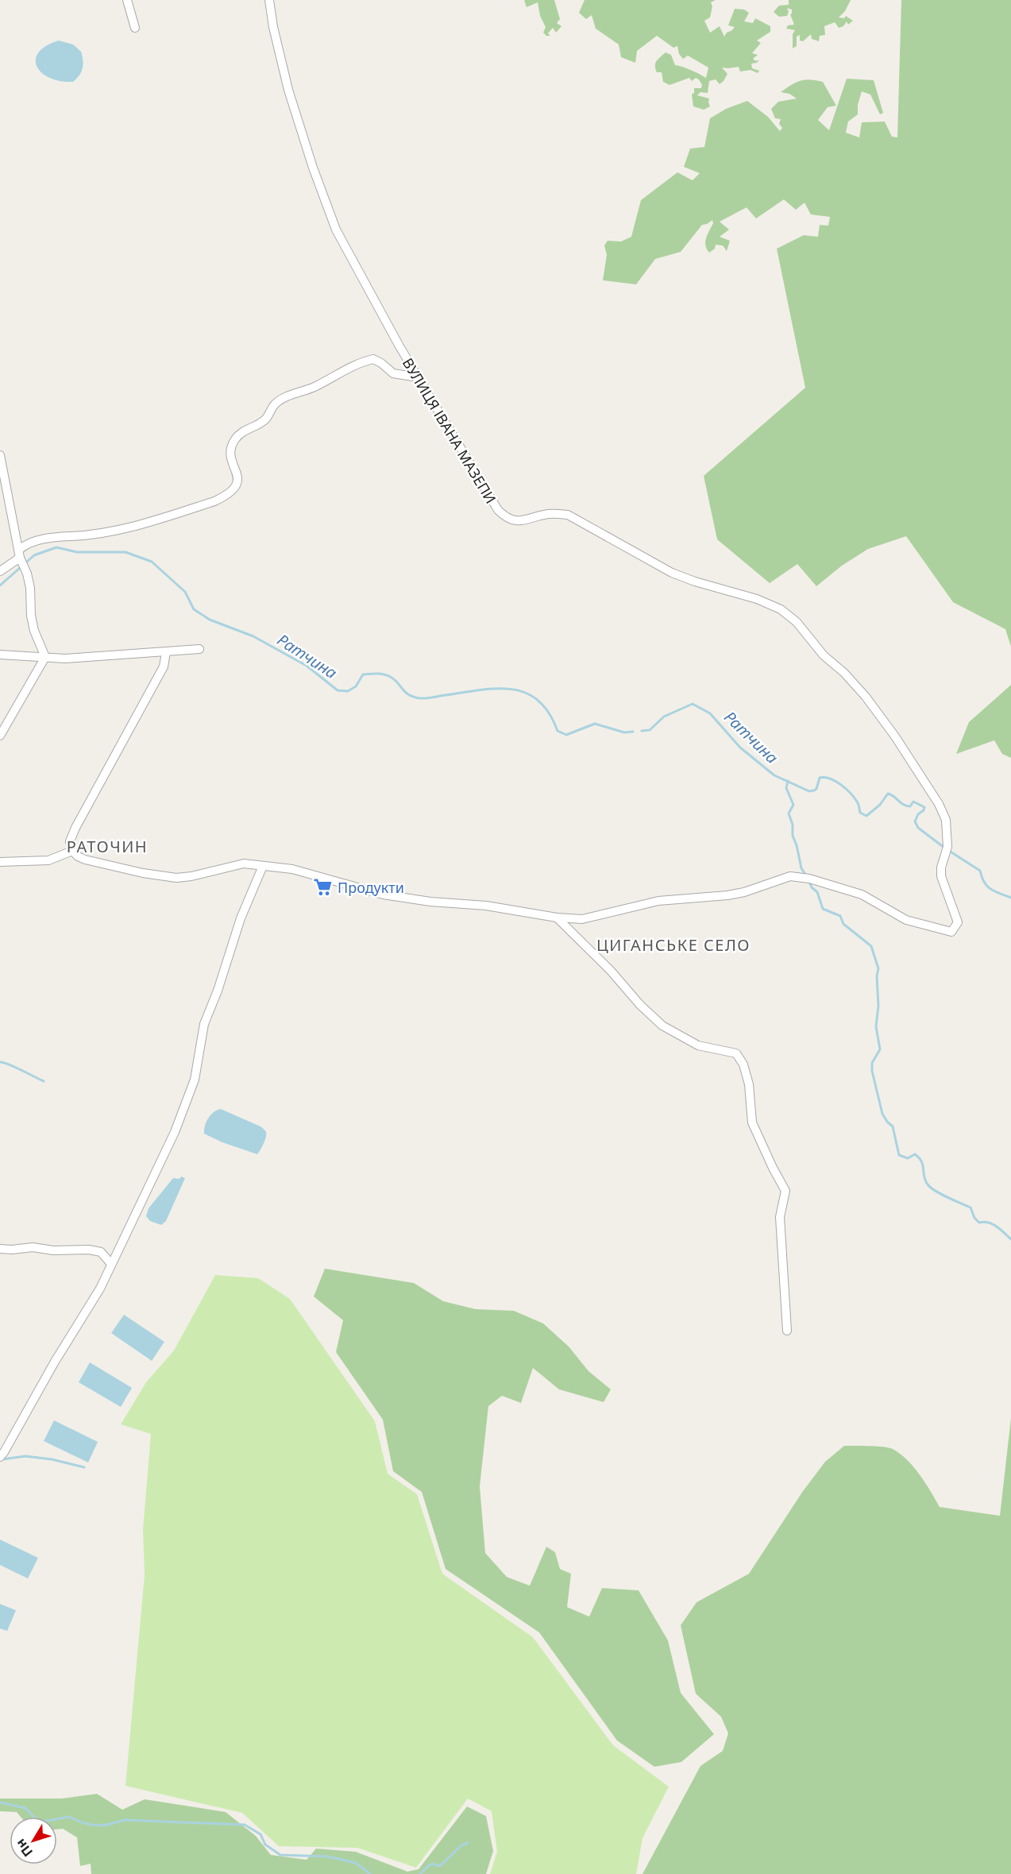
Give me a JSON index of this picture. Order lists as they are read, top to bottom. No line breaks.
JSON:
{"streets":{"street":["ВУЛИЦЯ ІВАНА МАЗЕПИ"]},"districts":["РАТОЧИН","ЦИГАНСЬКЕ СЕЛО"],"water":["Ратчина"],"places":{"supermarket":["Продукти"]},"north":"bottom left"}
